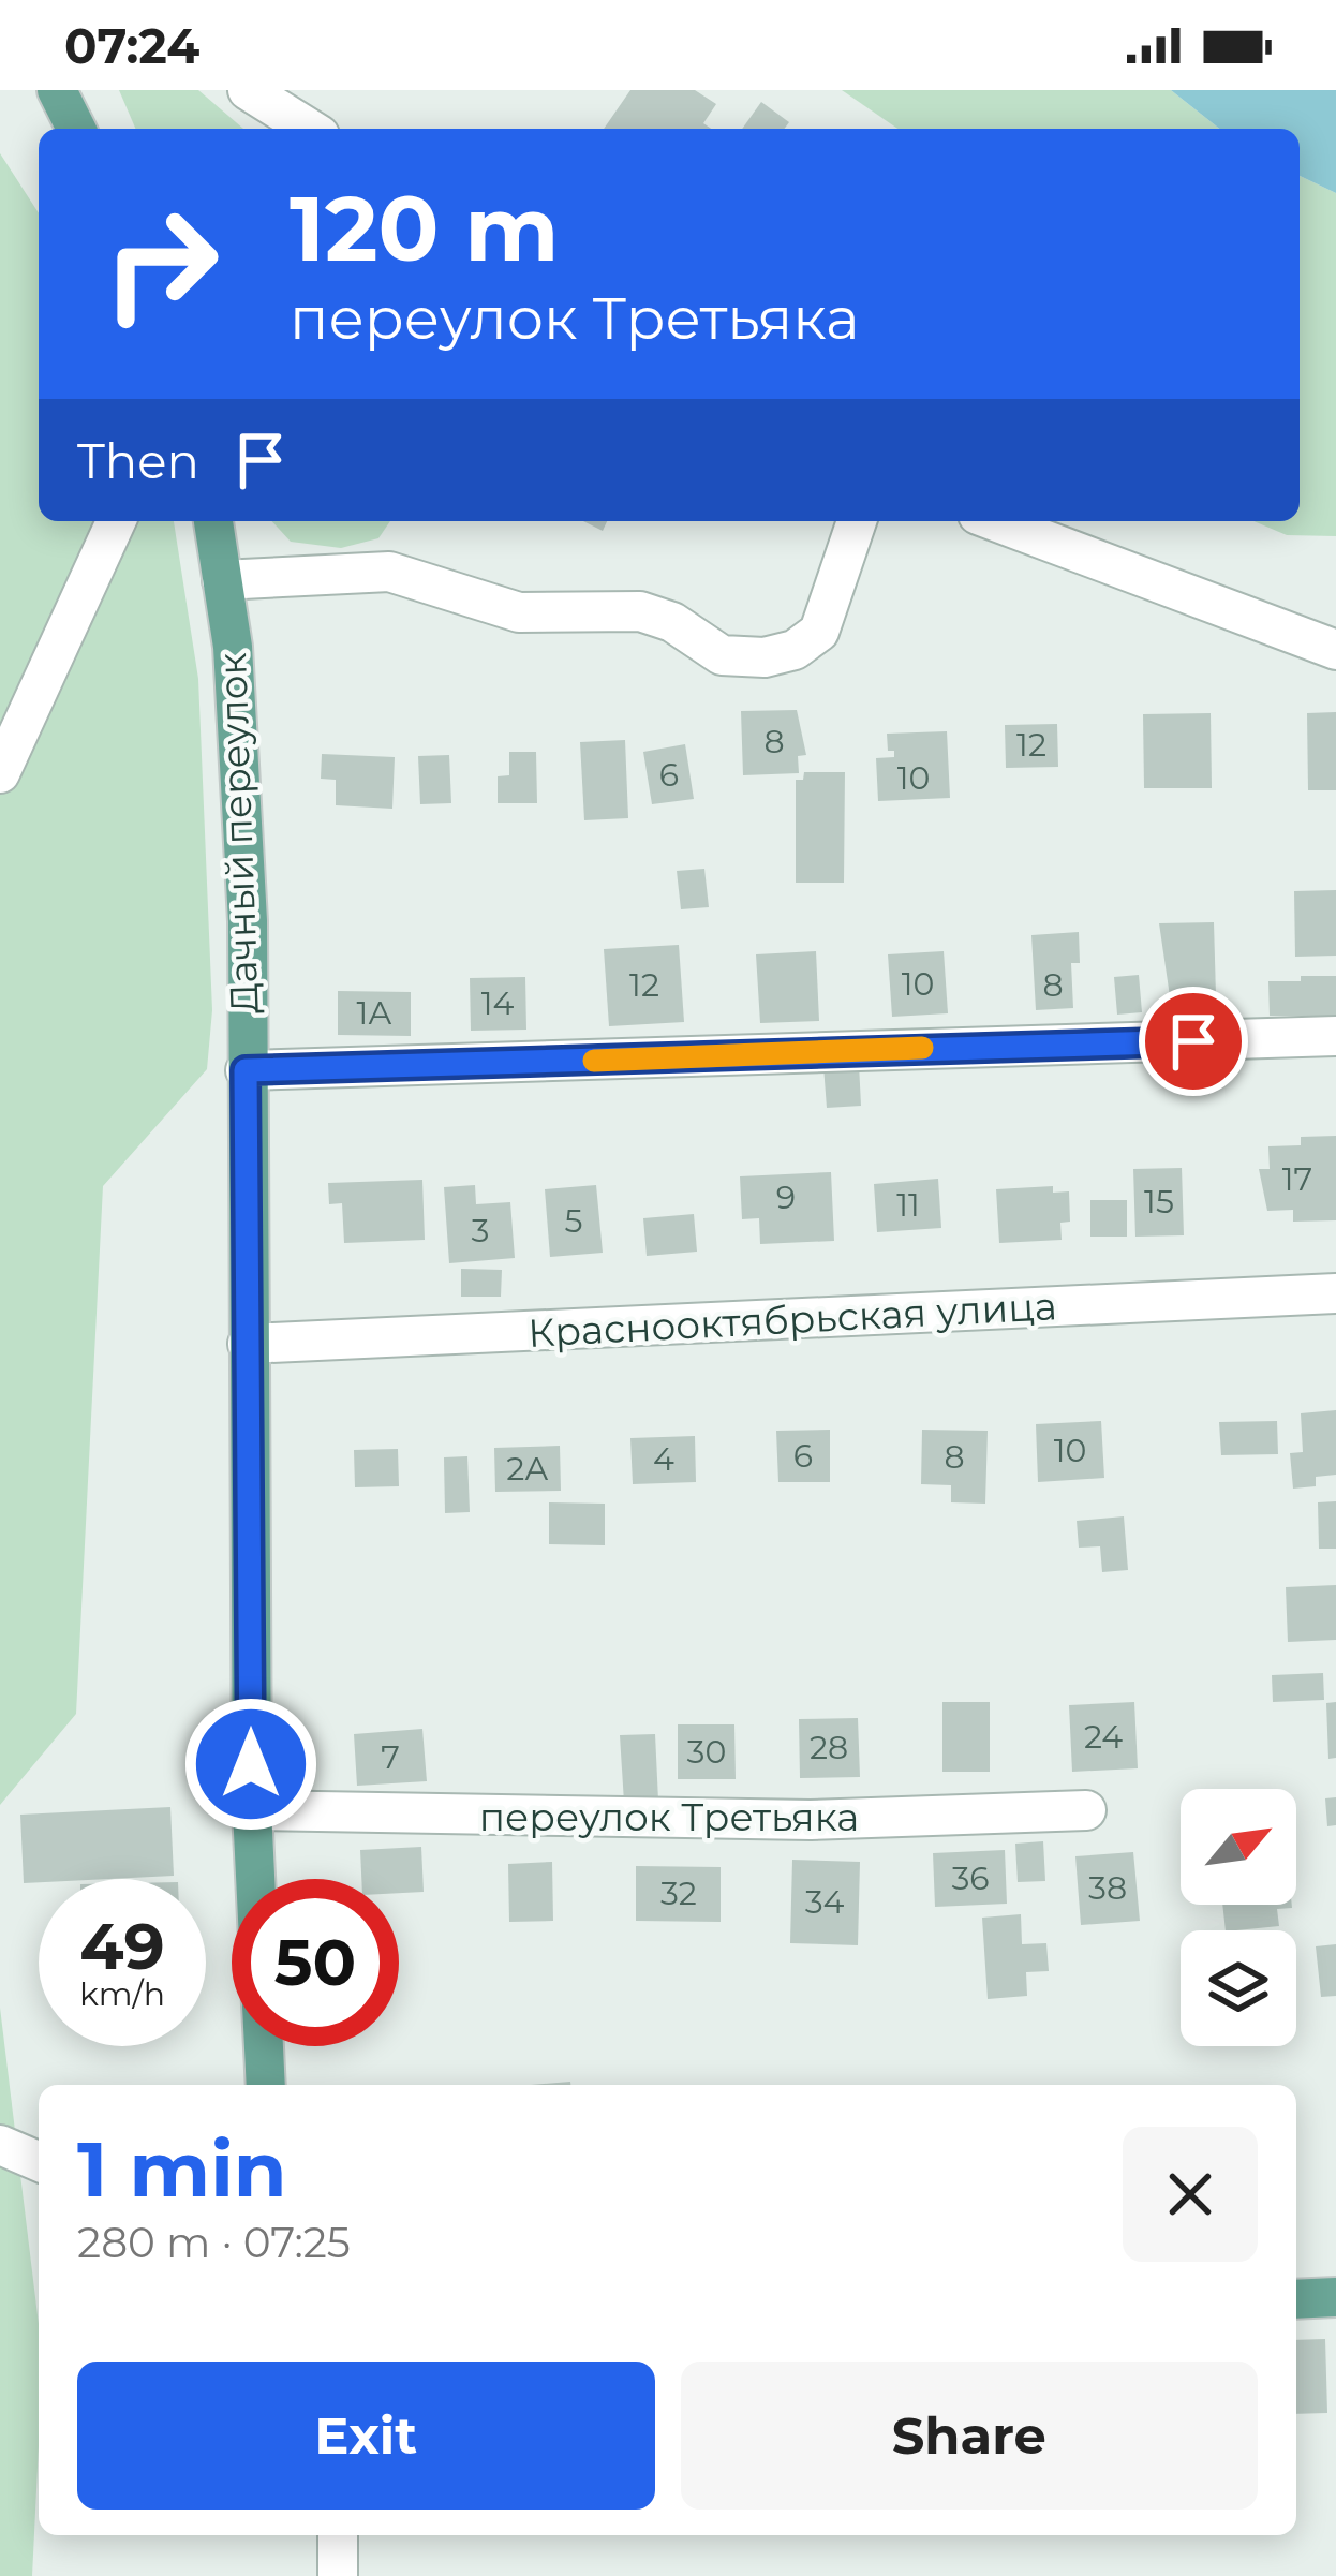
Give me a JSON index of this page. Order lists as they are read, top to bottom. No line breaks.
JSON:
{"streets":{"main road":["Дачный переулок"],"street":["Краснооктябрьская улица","переулок Третьяка"]},"crossings":[["Дачный переулок","Краснооктябрьская улица"],["Дачный переулок","переулок Третьяка"]],"house_numbers":["8","12","6","10","10","12","8","14","1А","17","9","15","11","5","3","10","6","8","4","2А","24","28","30","7","36","38","32","34"],"north":"top right","page":{"status":"07:24","turn":["120 m","переулок Третьяка"],"then":"Then","speed":"49 km/h","limit":"50","heading":["1 min","280 m · 07:25"],"buttons":["Exit","Share"]}}
